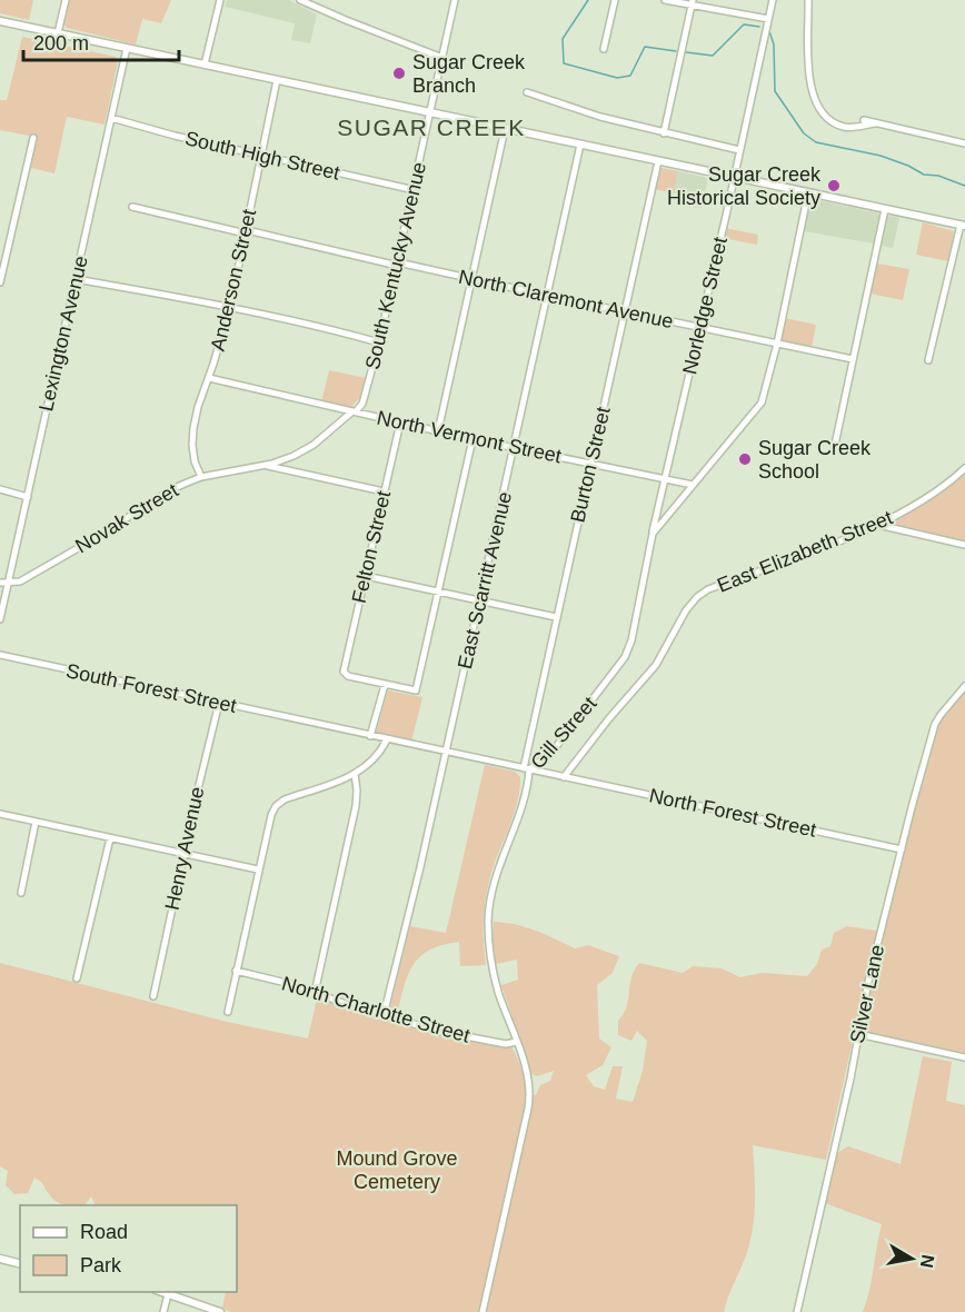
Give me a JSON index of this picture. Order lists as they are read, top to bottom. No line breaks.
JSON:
{"streets":{"street":["South High Street","South Kentucky Avenue","Anderson Street","North Claremont Avenue","Norledge Street","Lexington Avenue","North Vermont Street","Burton Street","Novak Street","Felton Street","East Elizabeth Street","East Scarritt Avenue","South Forest Street","Gill Street","North Forest Street","Henry Avenue","Silver Lane","North Charlotte Street"]},"crossings":[["South High Street","South Kentucky Avenue"],["South High Street","Anderson Street"],["South High Street","Lexington Avenue"],["South Kentucky Avenue","North Claremont Avenue"],["South Kentucky Avenue","North Vermont Street"],["South Kentucky Avenue","Novak Street"],["Anderson Street","North Claremont Avenue"],["Anderson Street","North Vermont Street"],["Anderson Street","Novak Street"],["North Claremont Avenue","Norledge Street"],["North Claremont Avenue","Burton Street"],["North Claremont Avenue","East Scarritt Avenue"],["North Claremont Avenue","Gill Street"],["Norledge Street","North Vermont Street"],["Norledge Street","Gill Street"],["Lexington Avenue","Novak Street"],["North Vermont Street","Burton Street"],["North Vermont Street","Novak Street"],["North Vermont Street","Felton Street"],["North Vermont Street","East Scarritt Avenue"],["North Vermont Street","Gill Street"],["Burton Street","Gill Street"],["Burton Street","North Forest Street"],["East Elizabeth Street","North Forest Street"],["East Scarritt Avenue","North Charlotte Street"],["South Forest Street","Henry Avenue"],["Gill Street","North Forest Street"],["Gill Street","North Charlotte Street"],["North Forest Street","Silver Lane"]],"districts":["SUGAR CREEK"],"parks":["Mound Grove Cemetery"],"places":["Sugar Creek Branch","Sugar Creek Historical Society","Sugar Creek School"],"legend":["Road","Park"],"scale_bar":"200 m","north":"right"}
